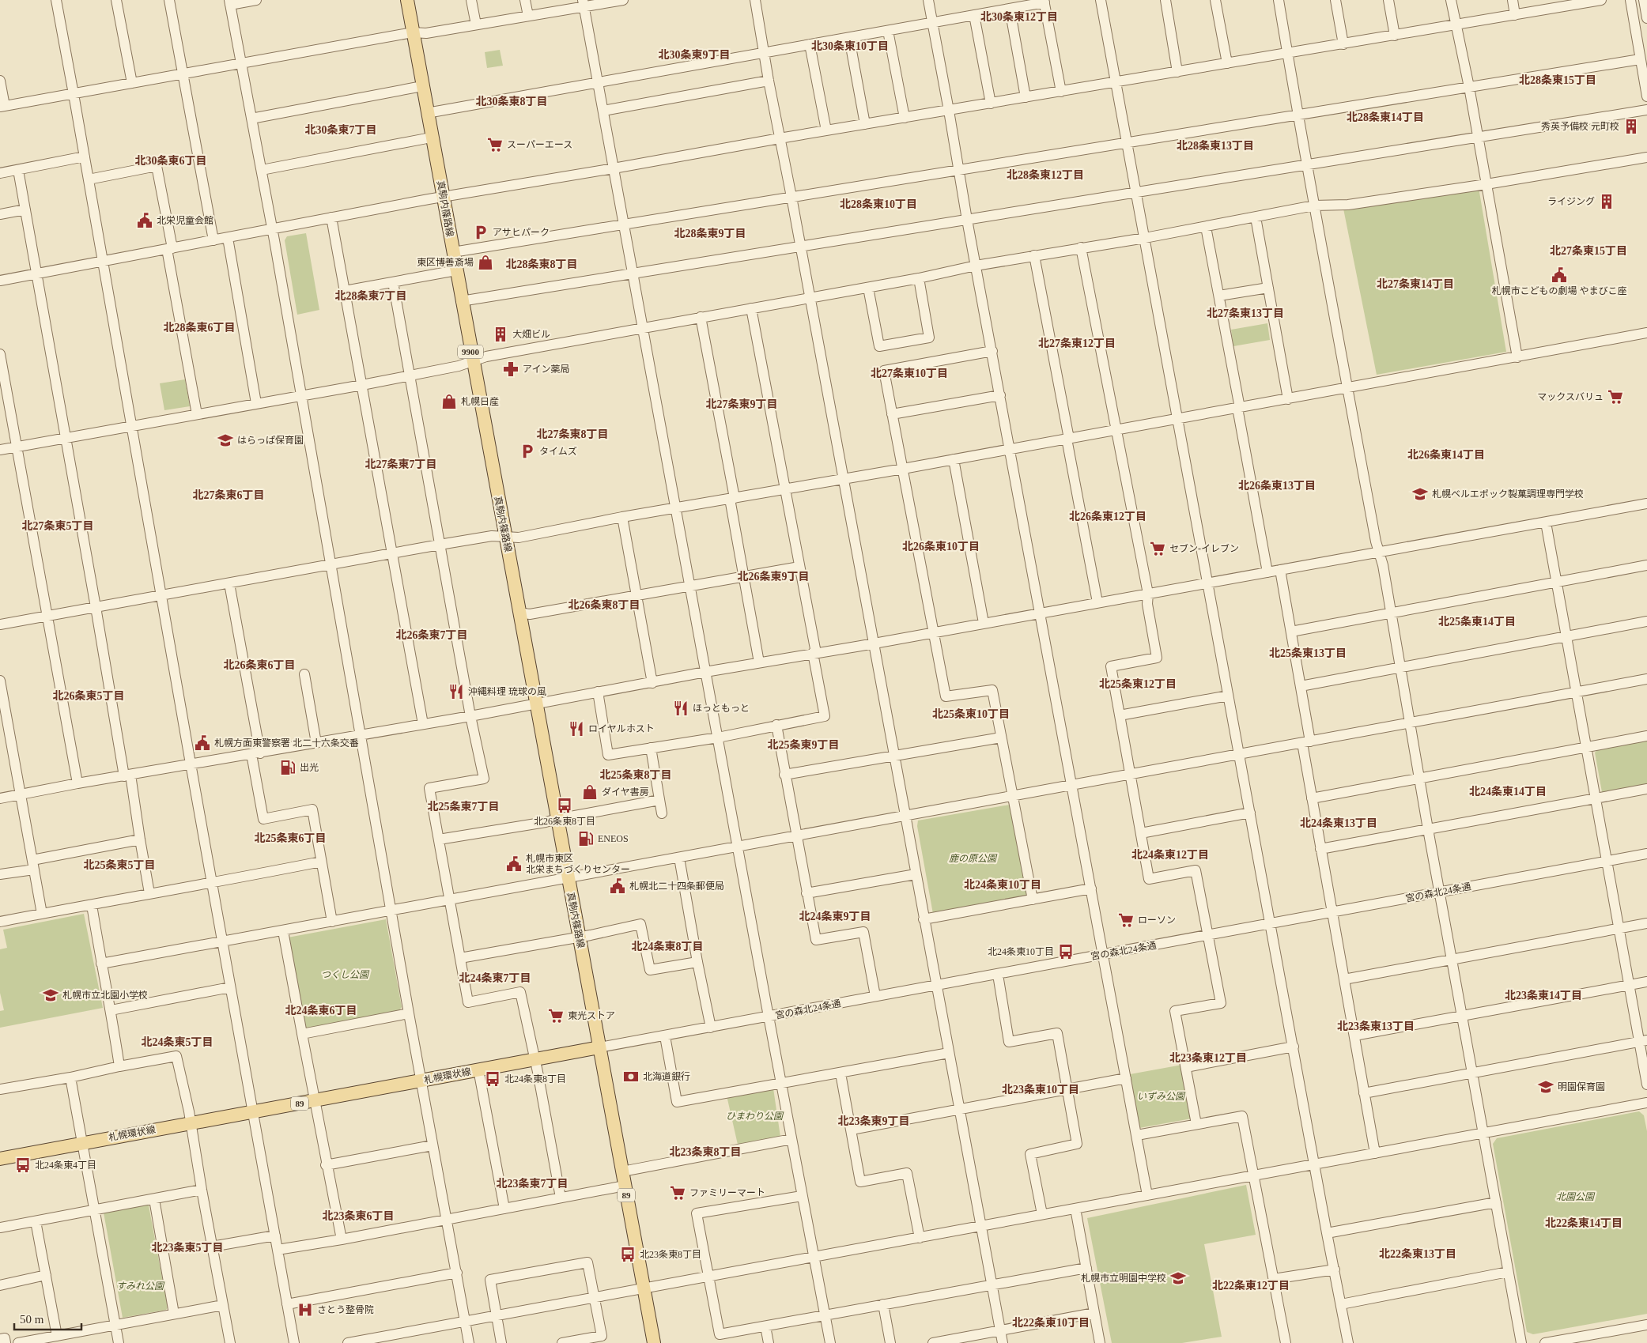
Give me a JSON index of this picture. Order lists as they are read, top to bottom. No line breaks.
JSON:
{"streets":{"main road":["真駒内篠路線","9900","札幌環状線","89"],"street":["宮の森北24条通"]},"crossings":[["真駒内篠路線","宮の森北24条通"],["真駒内篠路線","札幌環状線"],["真駒内篠路線","89"],["宮の森北24条通","札幌環状線"],["宮の森北24条通","89"],["札幌環状線","89"]],"districts":["北30条東12丁目","北30条東10丁目","北30条東9丁目","北28条東15丁目","北30条東8丁目","北28条東14丁目","北30条東7丁目","北28条東13丁目","北30条東6丁目","北28条東12丁目","北28条東10丁目","北28条東9丁目","北27条東15丁目","北28条東8丁目","北27条東14丁目","北28条東7丁目","北27条東13丁目","北28条東6丁目","北27条東12丁目","北27条東10丁目","北27条東9丁目","北27条東8丁目","北26条東14丁目","北27条東7丁目","北26条東13丁目","北27条東6丁目","北26条東12丁目","北27条東5丁目","北26条東10丁目","北26条東9丁目","北26条東8丁目","北25条東14丁目","北26条東7丁目","北25条東13丁目","北26条東6丁目","北25条東12丁目","北26条東5丁目","北25条東10丁目","北25条東9丁目","北25条東8丁目","北24条東14丁目","北25条東7丁目","北24条東13丁目","北25条東6丁目","北24条東12丁目","北25条東5丁目","北24条東10丁目","北24条東9丁目","北24条東8丁目","北24条東7丁目","北23条東14丁目","北24条東6丁目","北23条東13丁目","北24条東5丁目","北23条東12丁目","北23条東10丁目","北23条東9丁目","北23条東8丁目","北23条東7丁目","北23条東6丁目","北22条東14丁目","北23条東5丁目","北22条東13丁目","北22条東12丁目","北22条東10丁目"],"parks":["鹿の原公園","つくし公園","いずみ公園","ひまわり公園","北園公園","すみれ公園"],"places":{"building":["秀英予備校 元町校","ライジング","大畑ビル"],"supermarket":["スーパーエース","マックスバリュ","セブン-イレブン","ローソン","東光ストア","ファミリーマート"],"public building":["北栄児童会館","札幌市こどもの劇場 やまびこ座","札幌方面東警察署 北二十六条交番","札幌市東区 北栄まちづくりセンター","札幌北二十四条郵便局"],"parking":["アサヒパーク","タイムズ"],"shop":["東区博善斎場","札幌日産","ダイヤ書房"],"pharmacy":["アイン薬局"],"school or university":["はらっぱ保育園","札幌ベルエポック製菓調理専門学校","札幌市立北園小学校","明園保育園","札幌市立明園中学校"],"restaurant":["沖縄料理 琉球の風","ほっともっと","ロイヤルホスト"],"fuel station":["出光","ENEOS"],"bus stop":["北26条東8丁目","北24条東10丁目","北24条東8丁目","北24条東4丁目","北23条東8丁目"],"bank":["北海道銀行"],"hospital":["さとう整骨院"]},"scale_bar":"50 m"}
